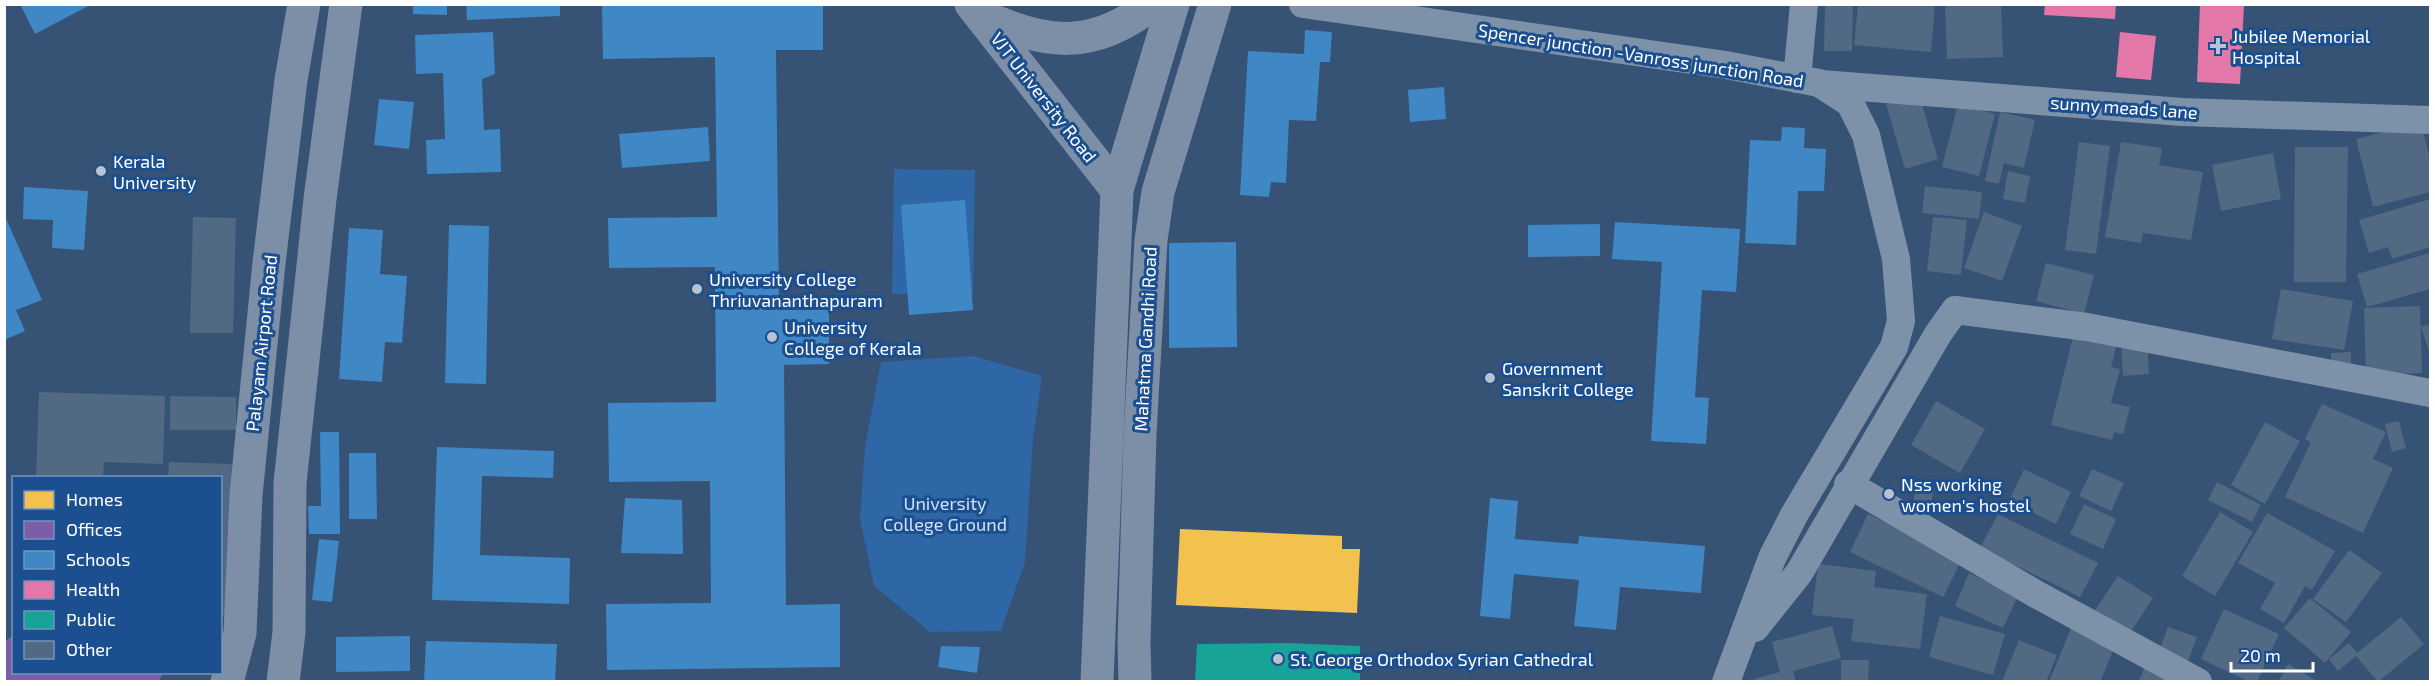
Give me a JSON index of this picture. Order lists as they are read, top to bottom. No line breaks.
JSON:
{"streets":{"main road":["VJT University Road","Mahatma Gandhi Road","Palayam Airport Road"],"street":["Spencer junction -Vanross junction Road","sunny meads lane"]},"crossings":[["Spencer junction -Vanross junction Road","sunny meads lane"],["VJT University Road","Mahatma Gandhi Road"]],"parks":["University College Ground"],"places":{"health":["Jubilee Memorial Hospital"],"other":["Kerala University","University College Thriuvananthapuram","University College of Kerala","Government Sanskrit College","Nss working women's hostel","St. George Orthodox Syrian Cathedral"]},"legend":["Homes","Offices","Schools","Health","Public","Other"],"scale_bar":"20 m"}
